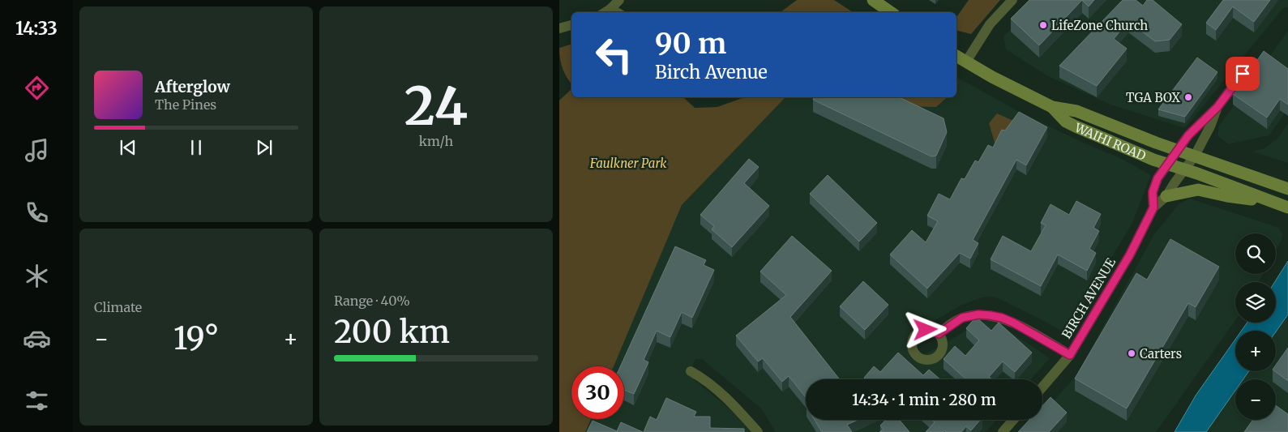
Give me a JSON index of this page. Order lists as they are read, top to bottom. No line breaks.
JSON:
{"streets":{"main road":["WAIHI ROAD"],"street":["BIRCH AVENUE"]},"crossings":[["WAIHI ROAD","BIRCH AVENUE"]],"parks":["Faulkner Park"],"places":["LifeZone Church","TGA BOX","Carters"],"page":{"tabs":"14:33","tile":[["24","km/h"],"Climate",["Range · 40%","200 km"]],"turn":["90 m","Birch Avenue"],"song":["Afterglow","The Pines"],"map_buttons":["+","−"],"heat":["−","19°","+"],"limit":"30","trip":"14:34 · 1 min · 280 m"}}
